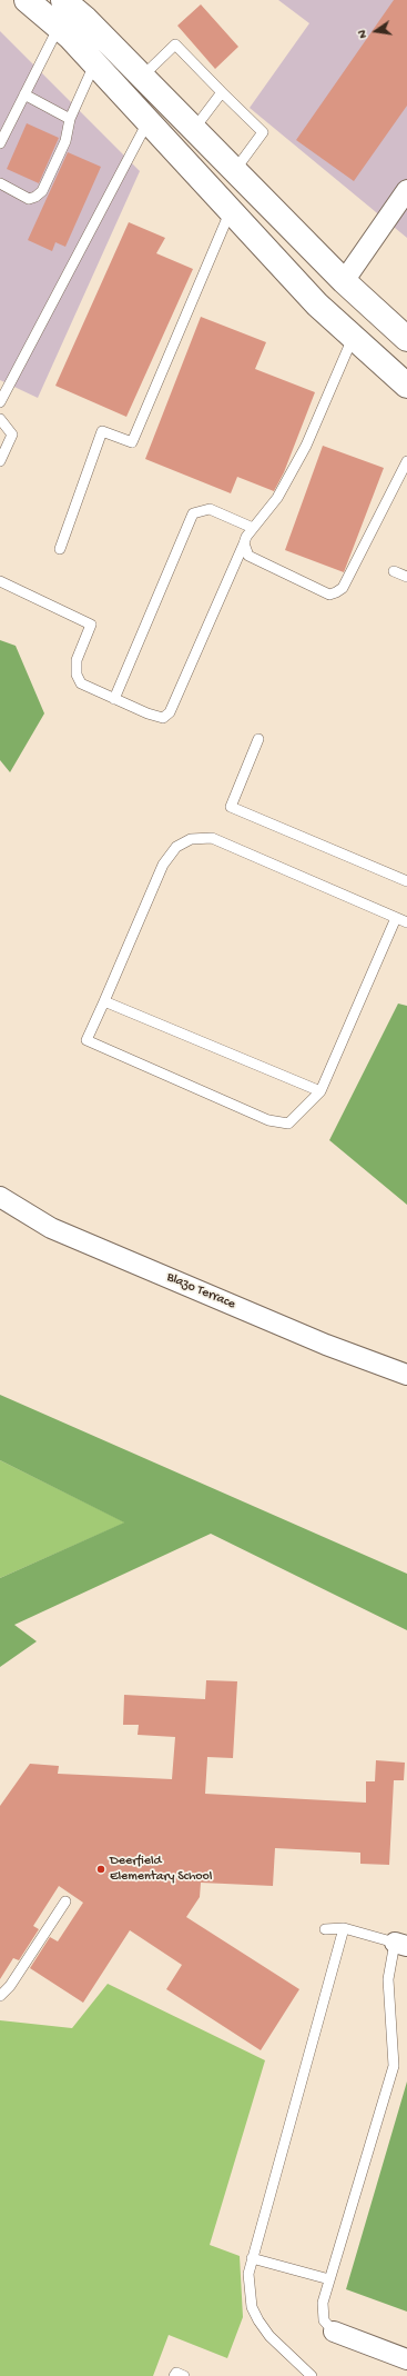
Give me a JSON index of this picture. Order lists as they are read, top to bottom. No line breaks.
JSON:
{"streets":{"street":["Blazo Terrace"]},"places":["Deerfield Elementary School"],"north":"left"}
